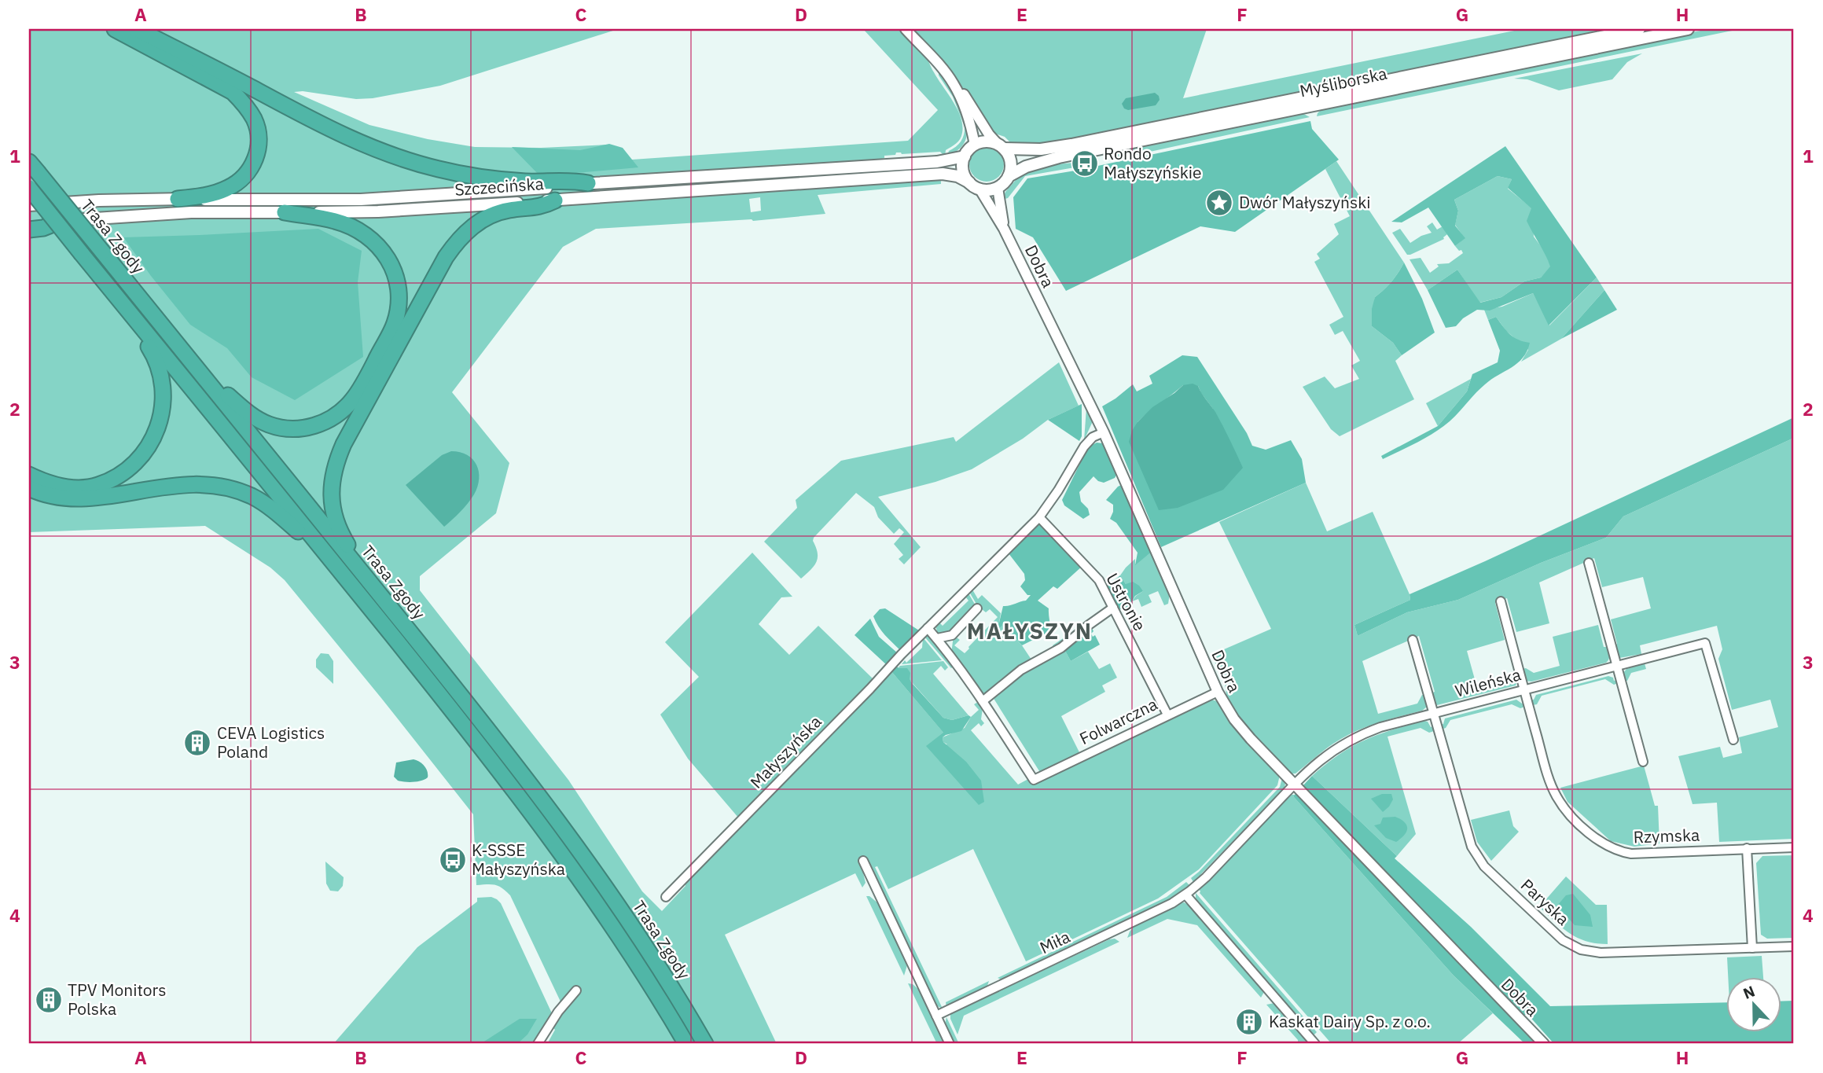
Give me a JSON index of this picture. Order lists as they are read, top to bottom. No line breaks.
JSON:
{"streets":{"highway":["Trasa Zgody"],"main road":["Myśliborska","Szczecińska"],"street":["Dobra","Ustronie","Wileńska","Folwarczna","Małyszyńska","Rzymska","Paryska","Miła"]},"crossings":[["Myśliborska","Szczecińska"],["Myśliborska","Dobra"],["Szczecińska","Dobra"],["Dobra","Wileńska"],["Dobra","Folwarczna"],["Dobra","Małyszyńska"],["Dobra","Miła"],["Ustronie","Folwarczna"],["Ustronie","Małyszyńska"],["Wileńska","Rzymska"],["Wileńska","Paryska"],["Wileńska","Miła"]],"districts":["MAŁYSZYN"],"places":{"bus stop":["Rondo Małyszyńskie","K-SSSE Małyszyńska"],"place":["Dwór Małyszyński"],"building":["CEVA Logistics Poland","TPV Monitors Polska","Kaskat Dairy Sp. z o.o."]},"north":"top","grid":{"columns":["A","B","C","D","E","F","G","H"],"rows":["1","2","3","4"]}}
